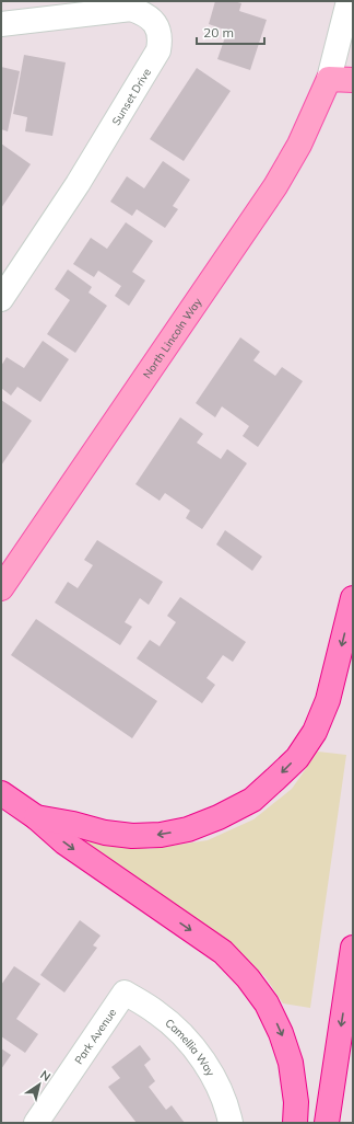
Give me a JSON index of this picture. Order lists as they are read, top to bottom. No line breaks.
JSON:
{"streets":{"main road":["North Lincoln Way"],"street":["Sunset Drive","Park Avenue","Camellia Way"]},"crossings":[["Park Avenue","Camellia Way"]],"scale_bar":"20 m","north":"top right"}
